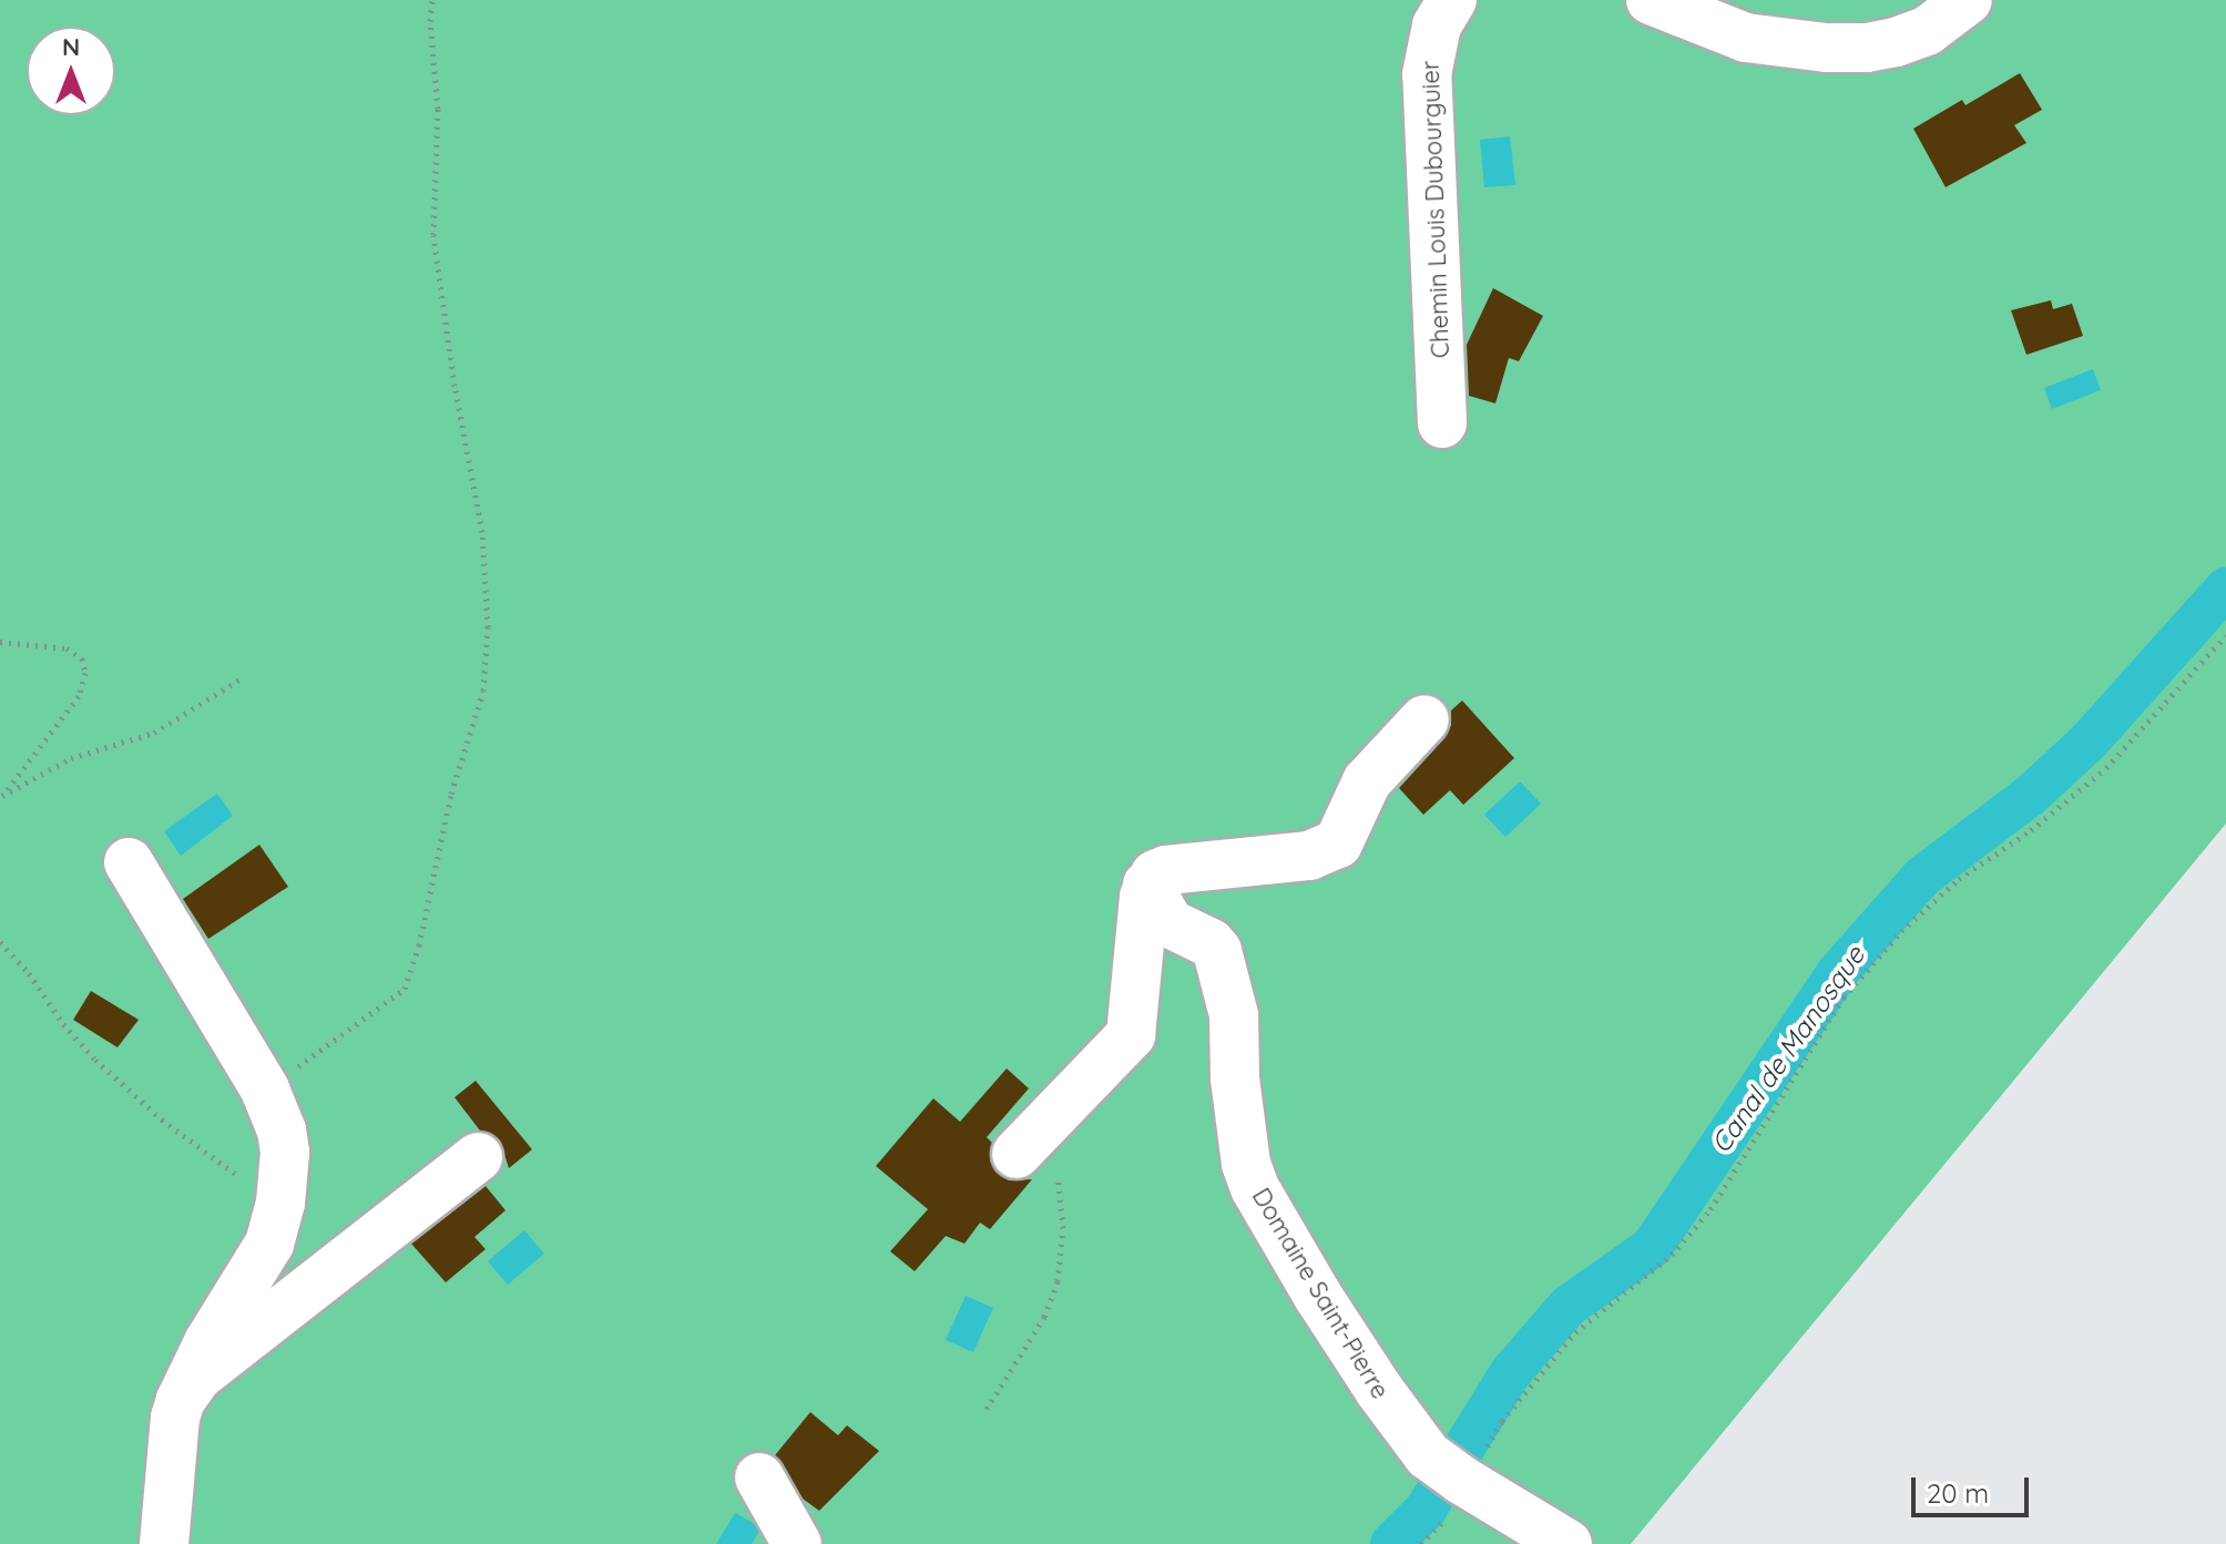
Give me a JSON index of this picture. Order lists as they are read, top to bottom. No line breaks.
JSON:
{"streets":{"street":["Chemin Louis Dubourguier","Domaine Saint-Pierre"]},"water":["Canal de Manosque"],"scale_bar":"20 m","north":"top"}
